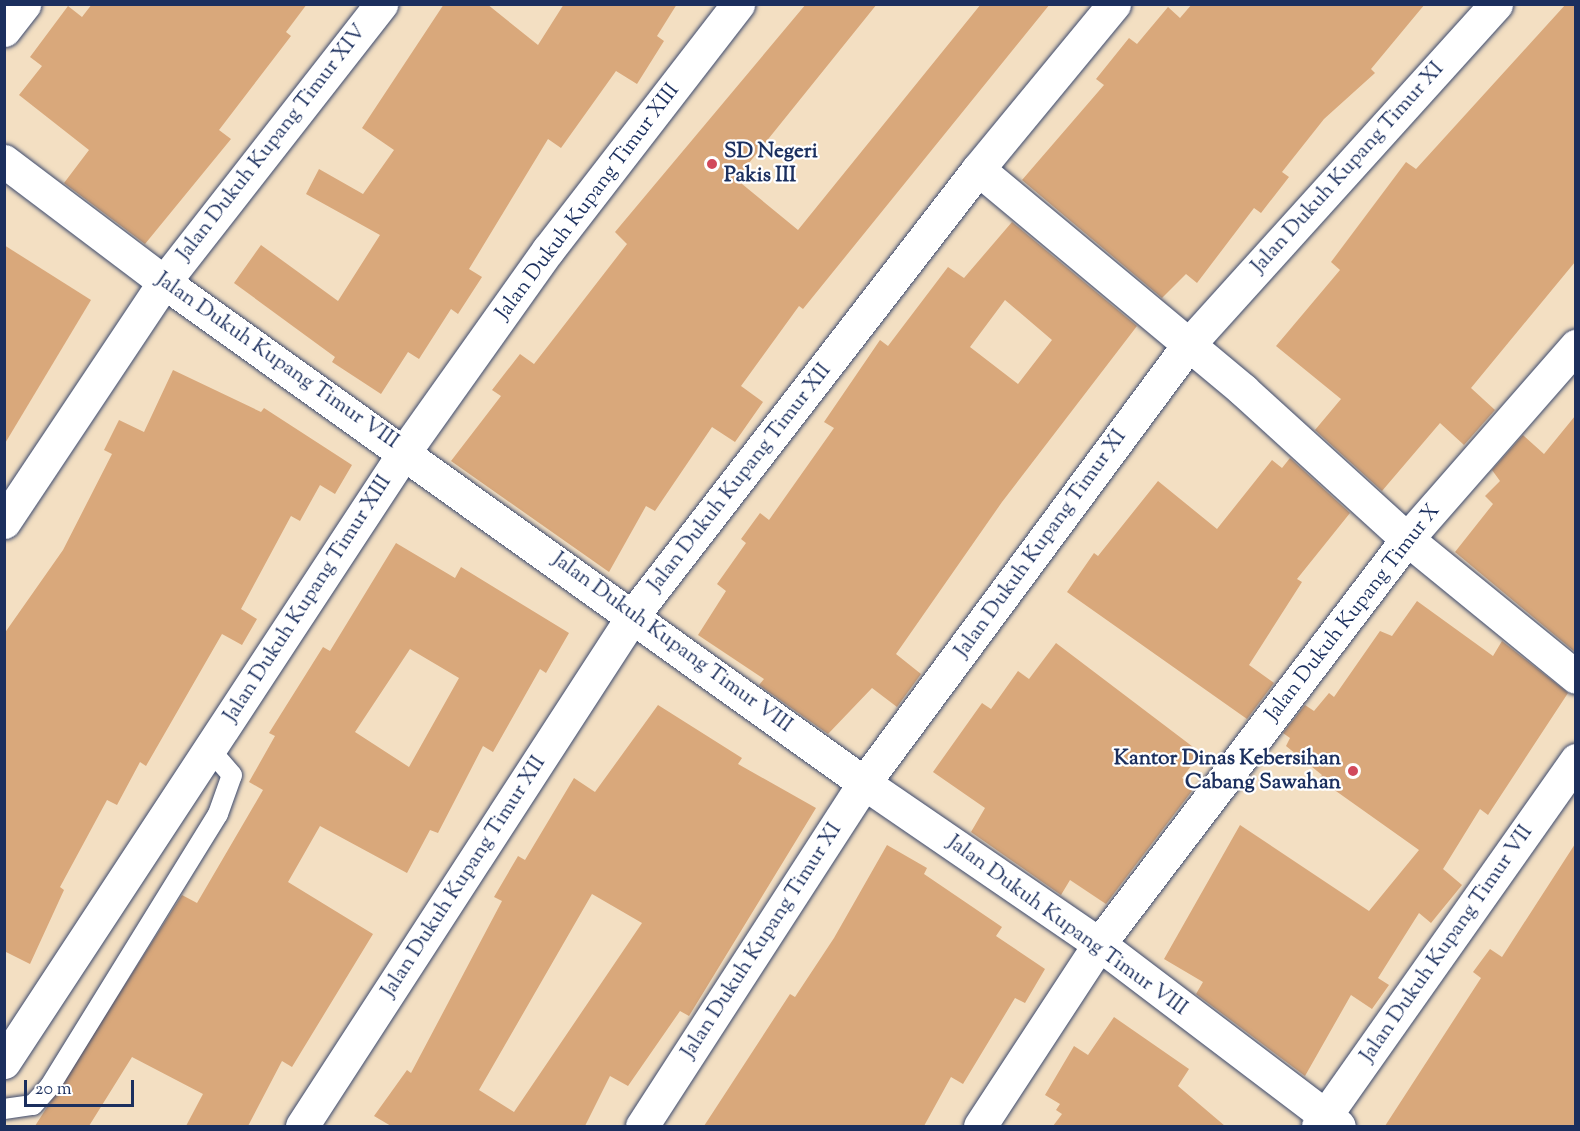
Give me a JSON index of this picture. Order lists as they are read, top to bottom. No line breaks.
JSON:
{"streets":{"street":["Jalan Dukuh Kupang Timur XIV","Jalan Dukuh Kupang Timur XI","Jalan Dukuh Kupang Timur XIII","Jalan Dukuh Kupang Timur VIII","Jalan Dukuh Kupang Timur XII","Jalan Dukuh Kupang Timur X","Jalan Dukuh Kupang Timur VII"]},"crossings":[["Jalan Dukuh Kupang Timur XIV","Jalan Dukuh Kupang Timur VIII"],["Jalan Dukuh Kupang Timur XI","Jalan Dukuh Kupang Timur VIII"],["Jalan Dukuh Kupang Timur XIII","Jalan Dukuh Kupang Timur VIII"],["Jalan Dukuh Kupang Timur VIII","Jalan Dukuh Kupang Timur XII"],["Jalan Dukuh Kupang Timur VIII","Jalan Dukuh Kupang Timur X"],["Jalan Dukuh Kupang Timur VIII","Jalan Dukuh Kupang Timur VII"]],"places":["SD Negeri Pakis III","Kantor Dinas Kebersihan Cabang Sawahan"],"scale_bar":"20 m"}
